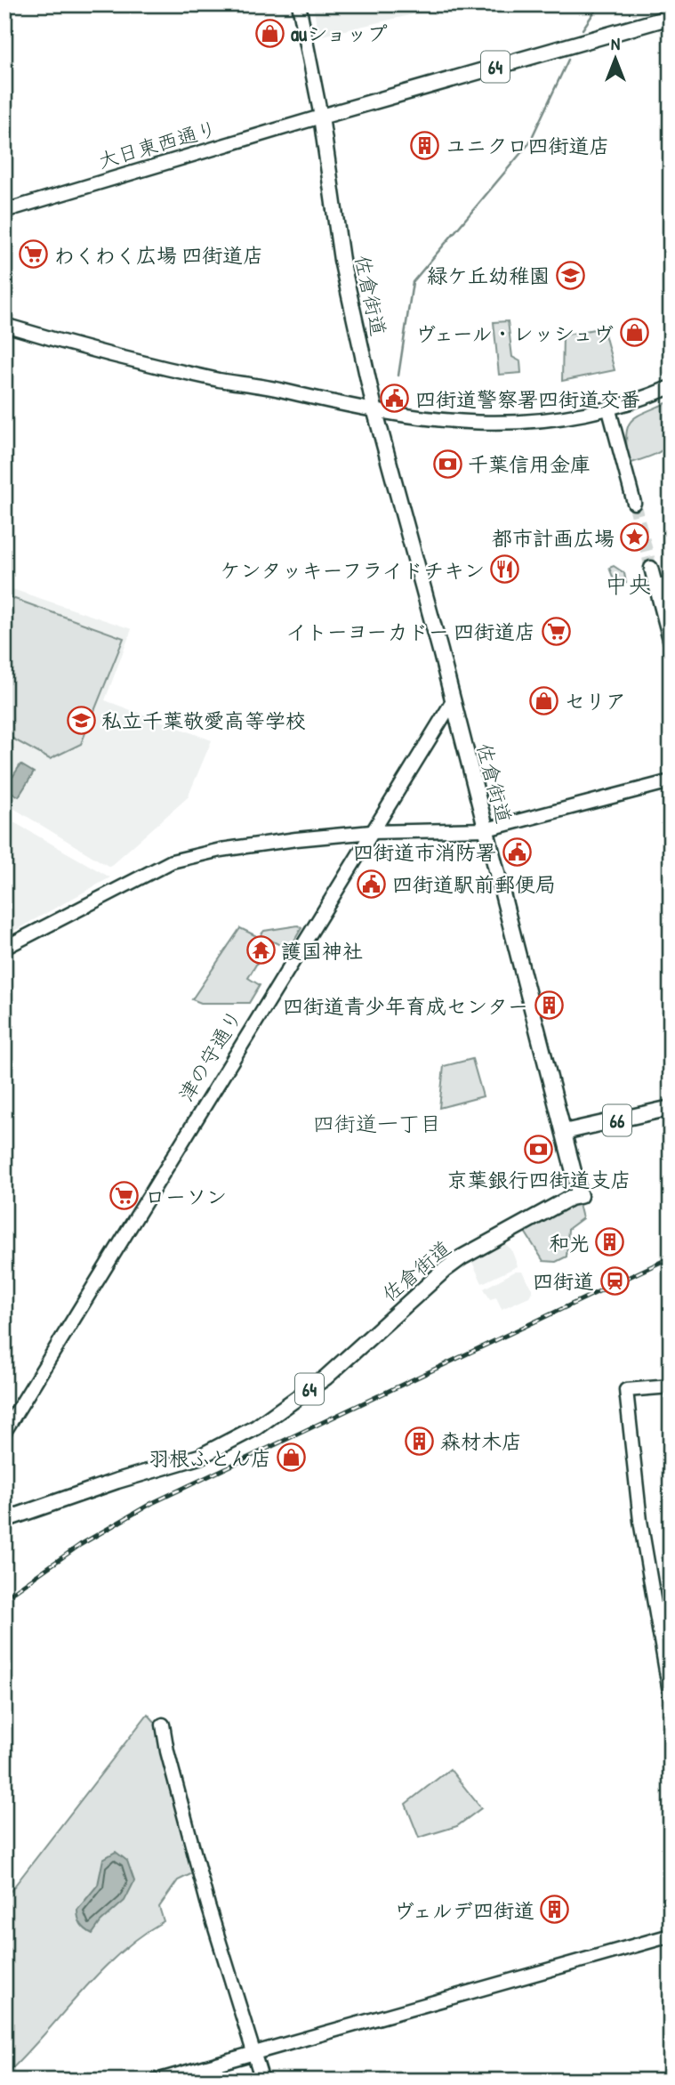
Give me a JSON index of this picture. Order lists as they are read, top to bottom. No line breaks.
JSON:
{"streets":{"main road":["64","佐倉街道","66"],"street":["大日東西通り","津の守通り"]},"crossings":[["64","大日東西通り"],["64","佐倉街道"],["大日東西通り","佐倉街道"],["佐倉街道","津の守通り"],["佐倉街道","66"]],"districts":["中央","四街道一丁目"],"places":{"shop":["auショップ","ヴェール・レッシュヴ","セリア","羽根ふとん店"],"building":["ユニクロ四街道店","四街道青少年育成センター","和光","森材木店","ヴェルデ四街道"],"supermarket":["わくわく広場 四街道店","イトーヨーカドー 四街道店","ローソン"],"school or university":["緑ケ丘幼稚園","私立千葉敬愛高等学校"],"public building":["四街道警察署四街道交番","四街道市消防署","四街道駅前郵便局"],"bank":["千葉信用金庫","京葉銀行四街道支店"],"place":["都市計画広場"],"restaurant":["ケンタッキーフライドチキン"],"temple":["護国神社"],"station":["四街道"]},"north":"top"}
